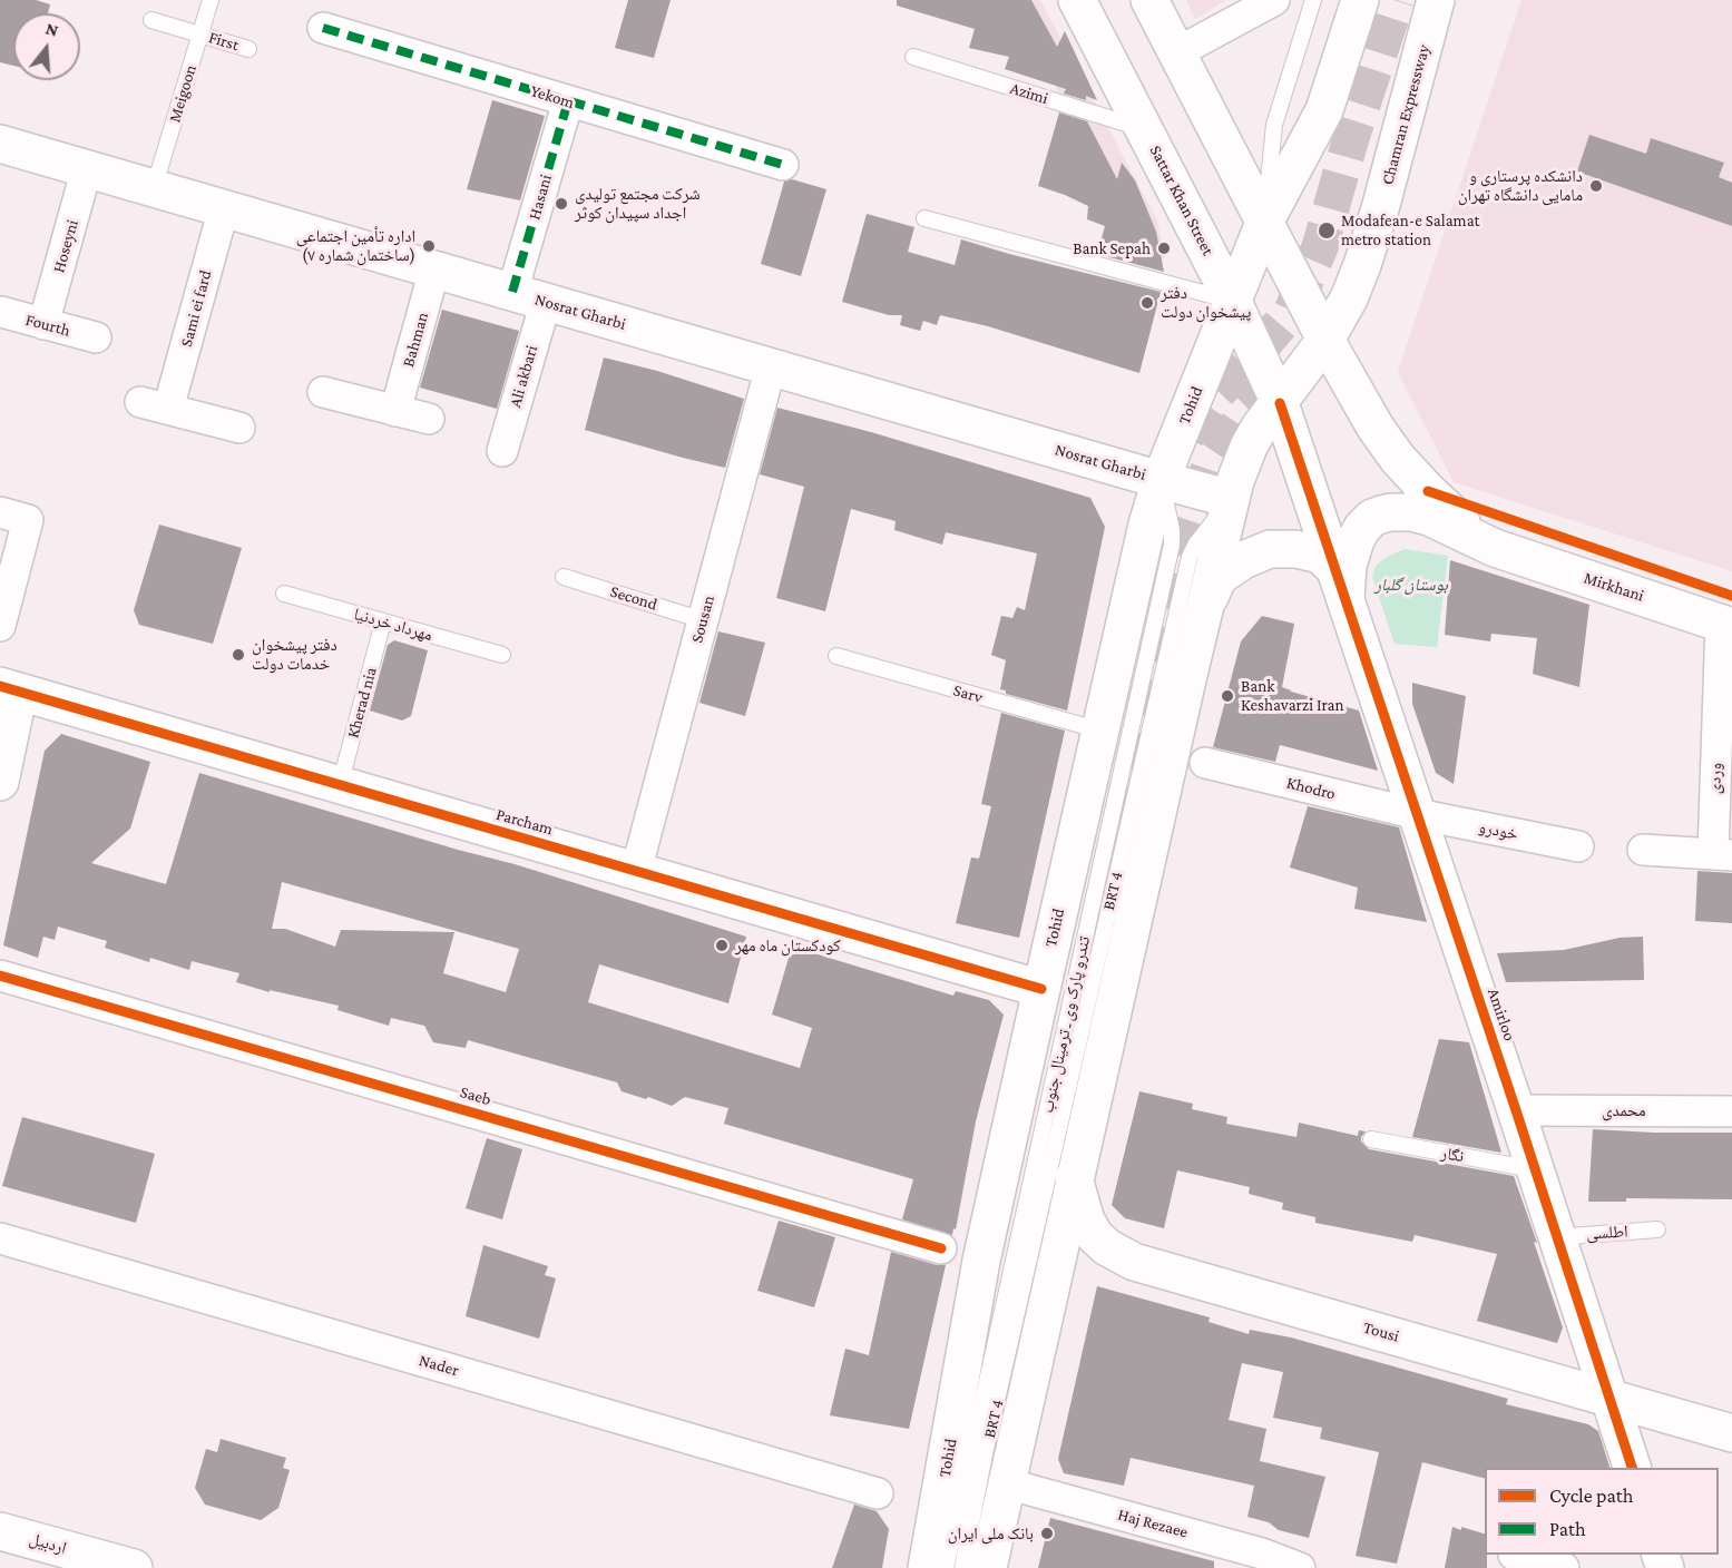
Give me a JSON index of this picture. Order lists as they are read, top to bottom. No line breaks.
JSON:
{"streets":{"main road":["Chamran Expressway","Sattar Khan Street","Nosrat Gharbi","Tohid","Mirkhani","Parcham","Amirloo","Tousi","اردبیل"],"street":["Yekom","Hasani","Hoseyni","Sami ei fard","Fourth","Bahman","Ali akbari","Sousan","وردی","Khodro","خودرو","Saeb","محمدی","Nader","Haj Rezaee"],"lane":["First","Meigoon","Azimi","Second","مهرداد خردنیا","Sarv","Kherad nia","BRT 4","تندرو پارک وی ـ ترمینال جنوب","نگار","اطلسی"]},"crossings":[["First","Meigoon"],["Meigoon","Nosrat Gharbi"],["Azimi","Sattar Khan Street"],["Yekom","Hasani"],["Hasani","Nosrat Gharbi"],["Hasani","Ali akbari"],["Sattar Khan Street","Tohid"],["Sattar Khan Street","Amirloo"],["Hoseyni","Nosrat Gharbi"],["Hoseyni","Fourth"],["Sami ei fard","Nosrat Gharbi"],["Nosrat Gharbi","Bahman"],["Nosrat Gharbi","Ali akbari"],["Nosrat Gharbi","Tohid"],["Nosrat Gharbi","Sousan"],["Nosrat Gharbi","BRT 4"],["Nosrat Gharbi","تندرو پارک وی ـ ترمینال جنوب"],["Tohid","Sarv"],["Tohid","Parcham"],["Tohid","تندرو پارک وی ـ ترمینال جنوب"],["Mirkhani","وردی"],["Second","Sousan"],["Sousan","Parcham"],["مهرداد خردنیا","Kherad nia"],["Kherad nia","Parcham"],["Khodro","خودرو"],["Khodro","Amirloo"],["خودرو","Amirloo"],["Amirloo","محمدی"],["Amirloo","نگار"],["Amirloo","اطلسی"],["Amirloo","Tousi"]],"parks":["بوستان گلبار"],"places":["دانشکده پرستاری و مامایی دانشگاه تهران","شرکت مجتمع تولیدی اجداد سپیدان کوثر","Modafean-e Salamat metro station","اداره تأمین اجتماعی (ساختمان شماره ۷)","Bank Sepah","دفتر پیشخوان دولت","دفتر پیشخوان خدمات دولت","Bank Keshavarzi Iran","کودکستان ماه مهر","بانک ملی ایران"],"legend":["Cycle path","Path"],"north":"top"}
